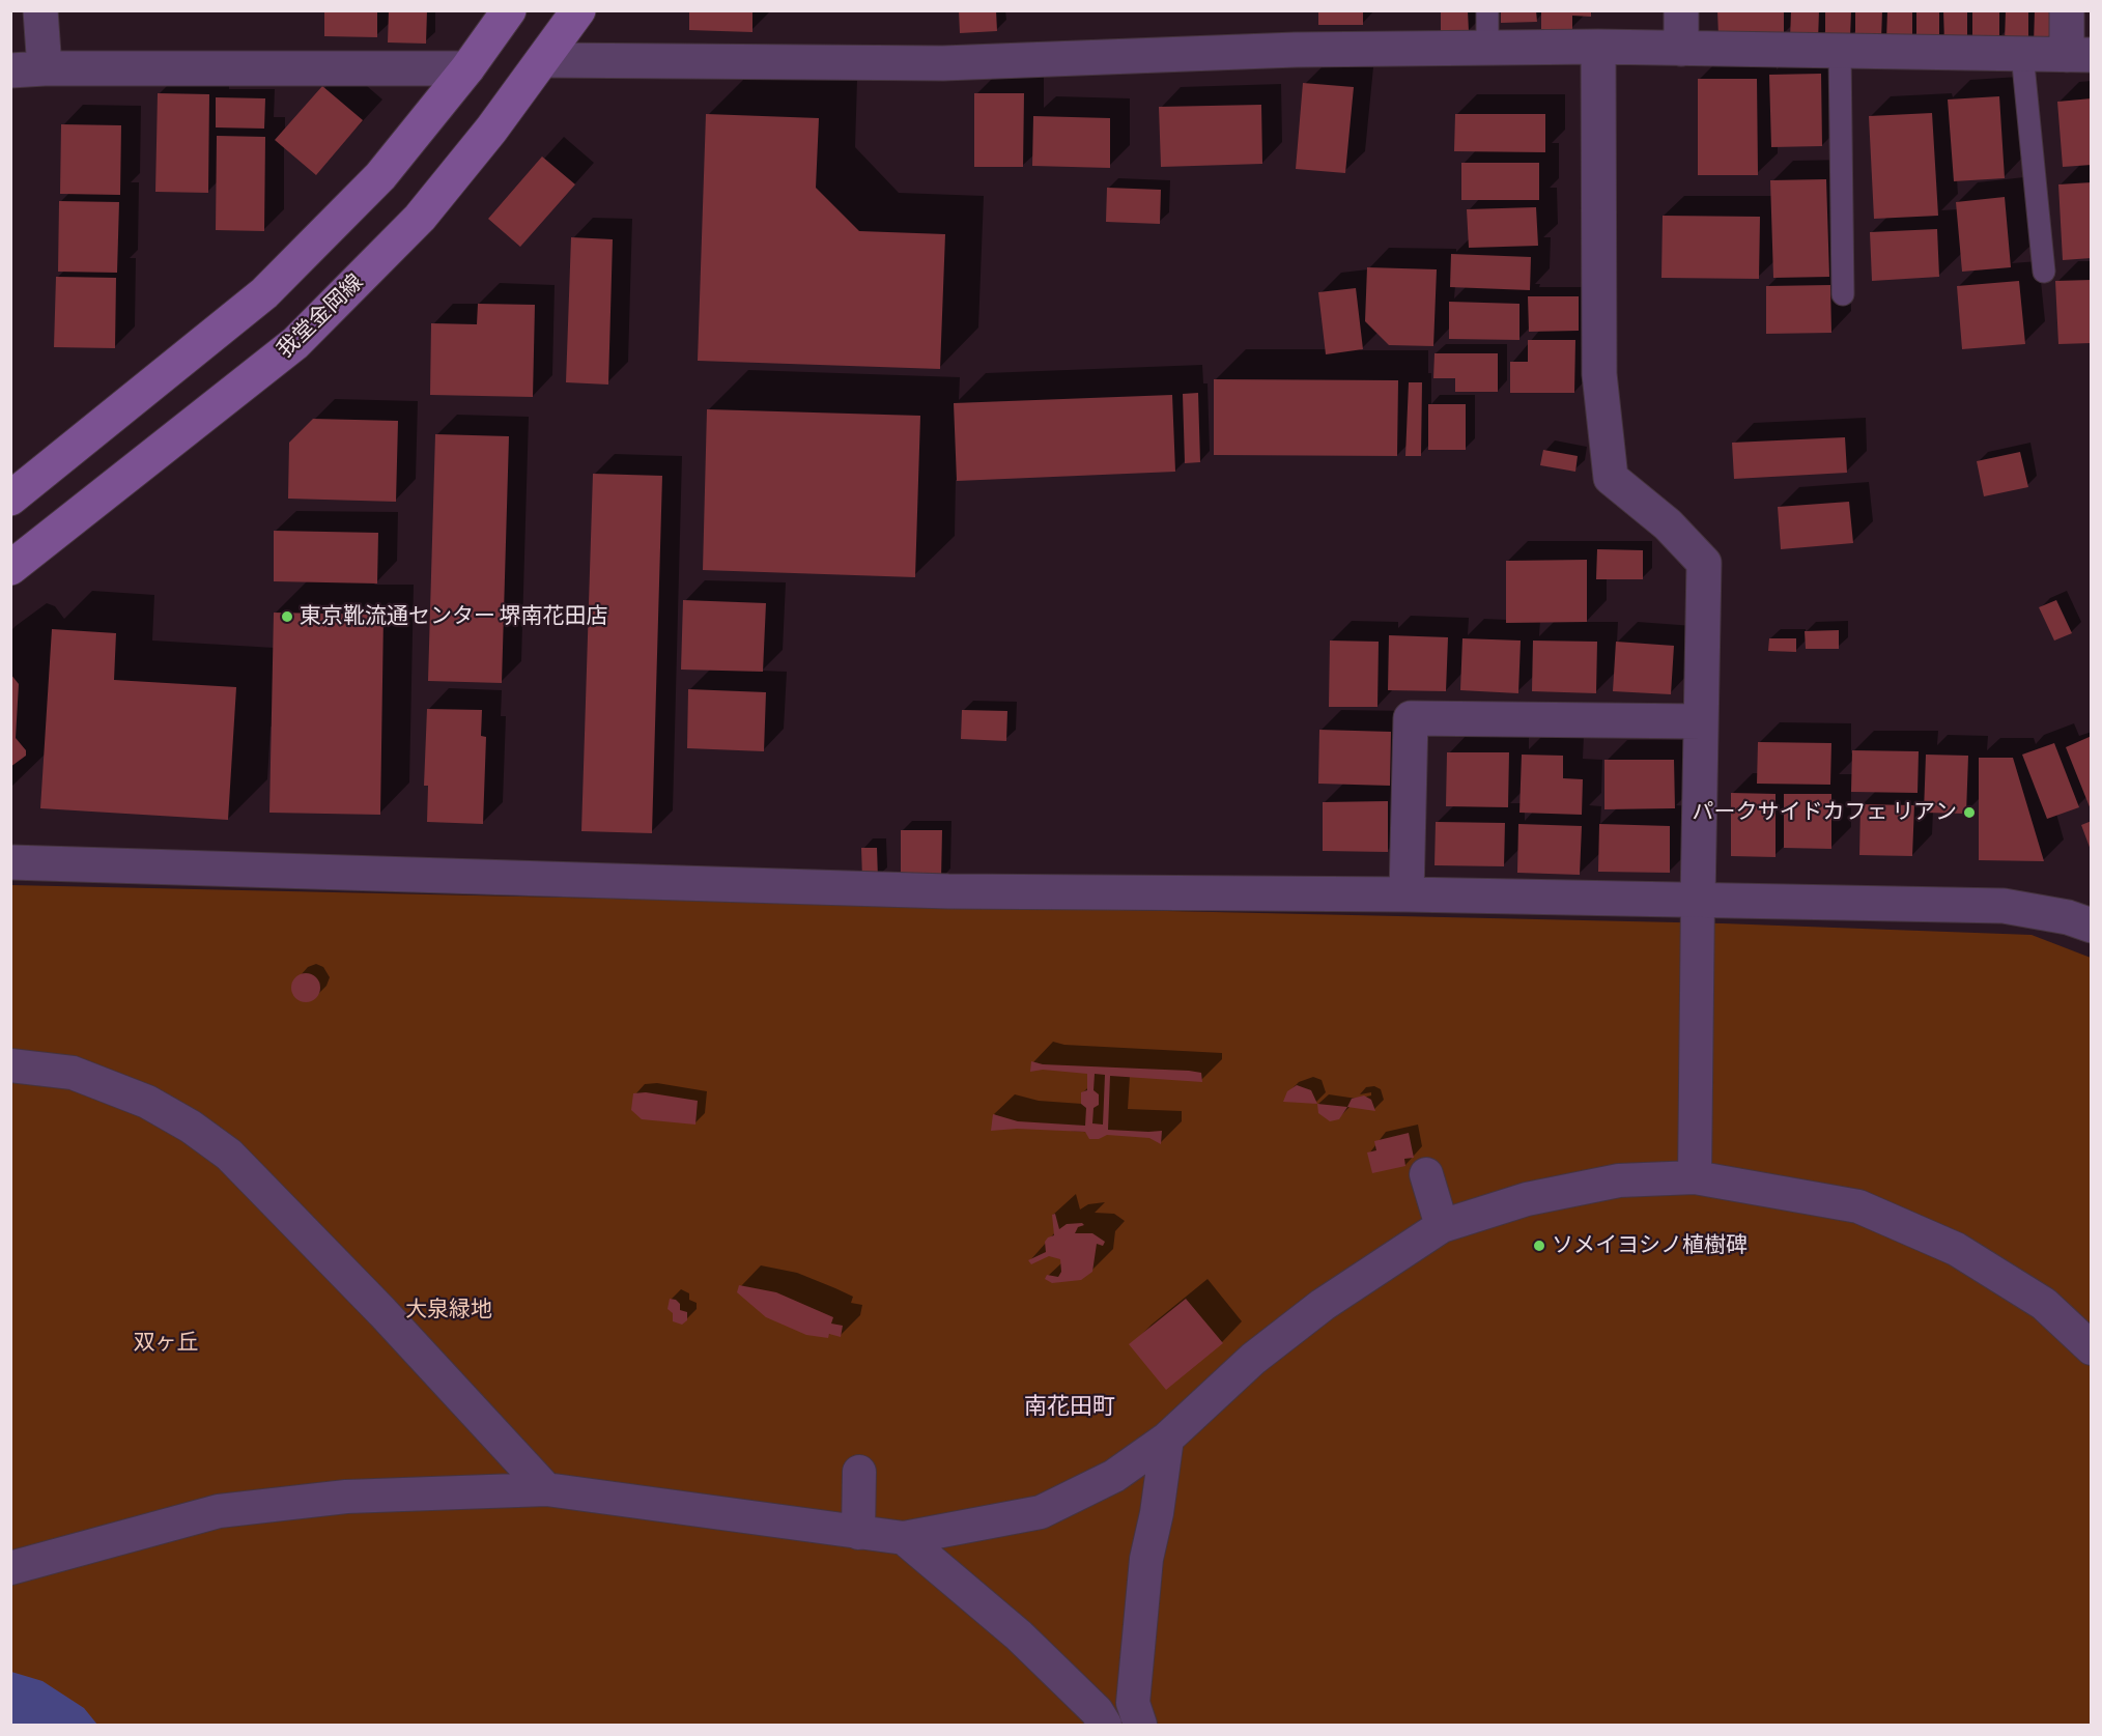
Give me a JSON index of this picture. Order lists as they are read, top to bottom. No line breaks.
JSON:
{"streets":{"main road":["我堂金岡線"]},"districts":["南花田町"],"parks":["大泉緑地","双ヶ丘"],"places":["東京靴流通センター 堺南花田店","パークサイドカフェ リアン","ソメイヨシノ植樹碑"]}
